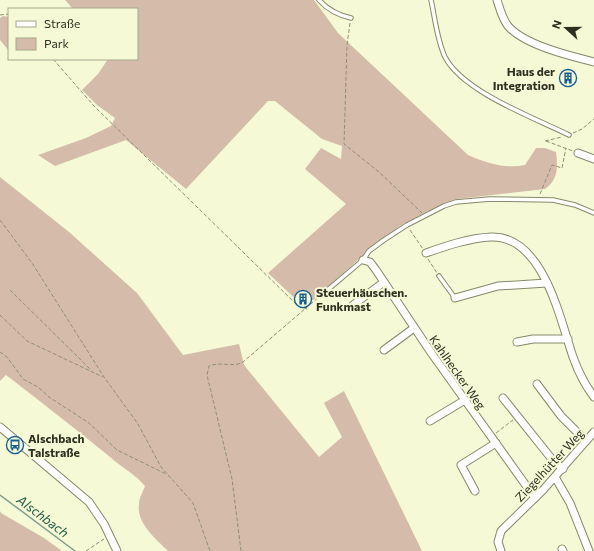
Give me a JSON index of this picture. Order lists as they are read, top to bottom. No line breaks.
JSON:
{"streets":{"street":["Kahlhecker Weg","Ziegelhütter Weg"]},"crossings":[["Kahlhecker Weg","Ziegelhütter Weg"]],"water":["Alschbach"],"places":{"building":["Haus der Integration","Steuerhäuschen. Funkmast"],"bus stop":["Alschbach Talstraße"]},"legend":["Straße","Park"],"north":"left"}
